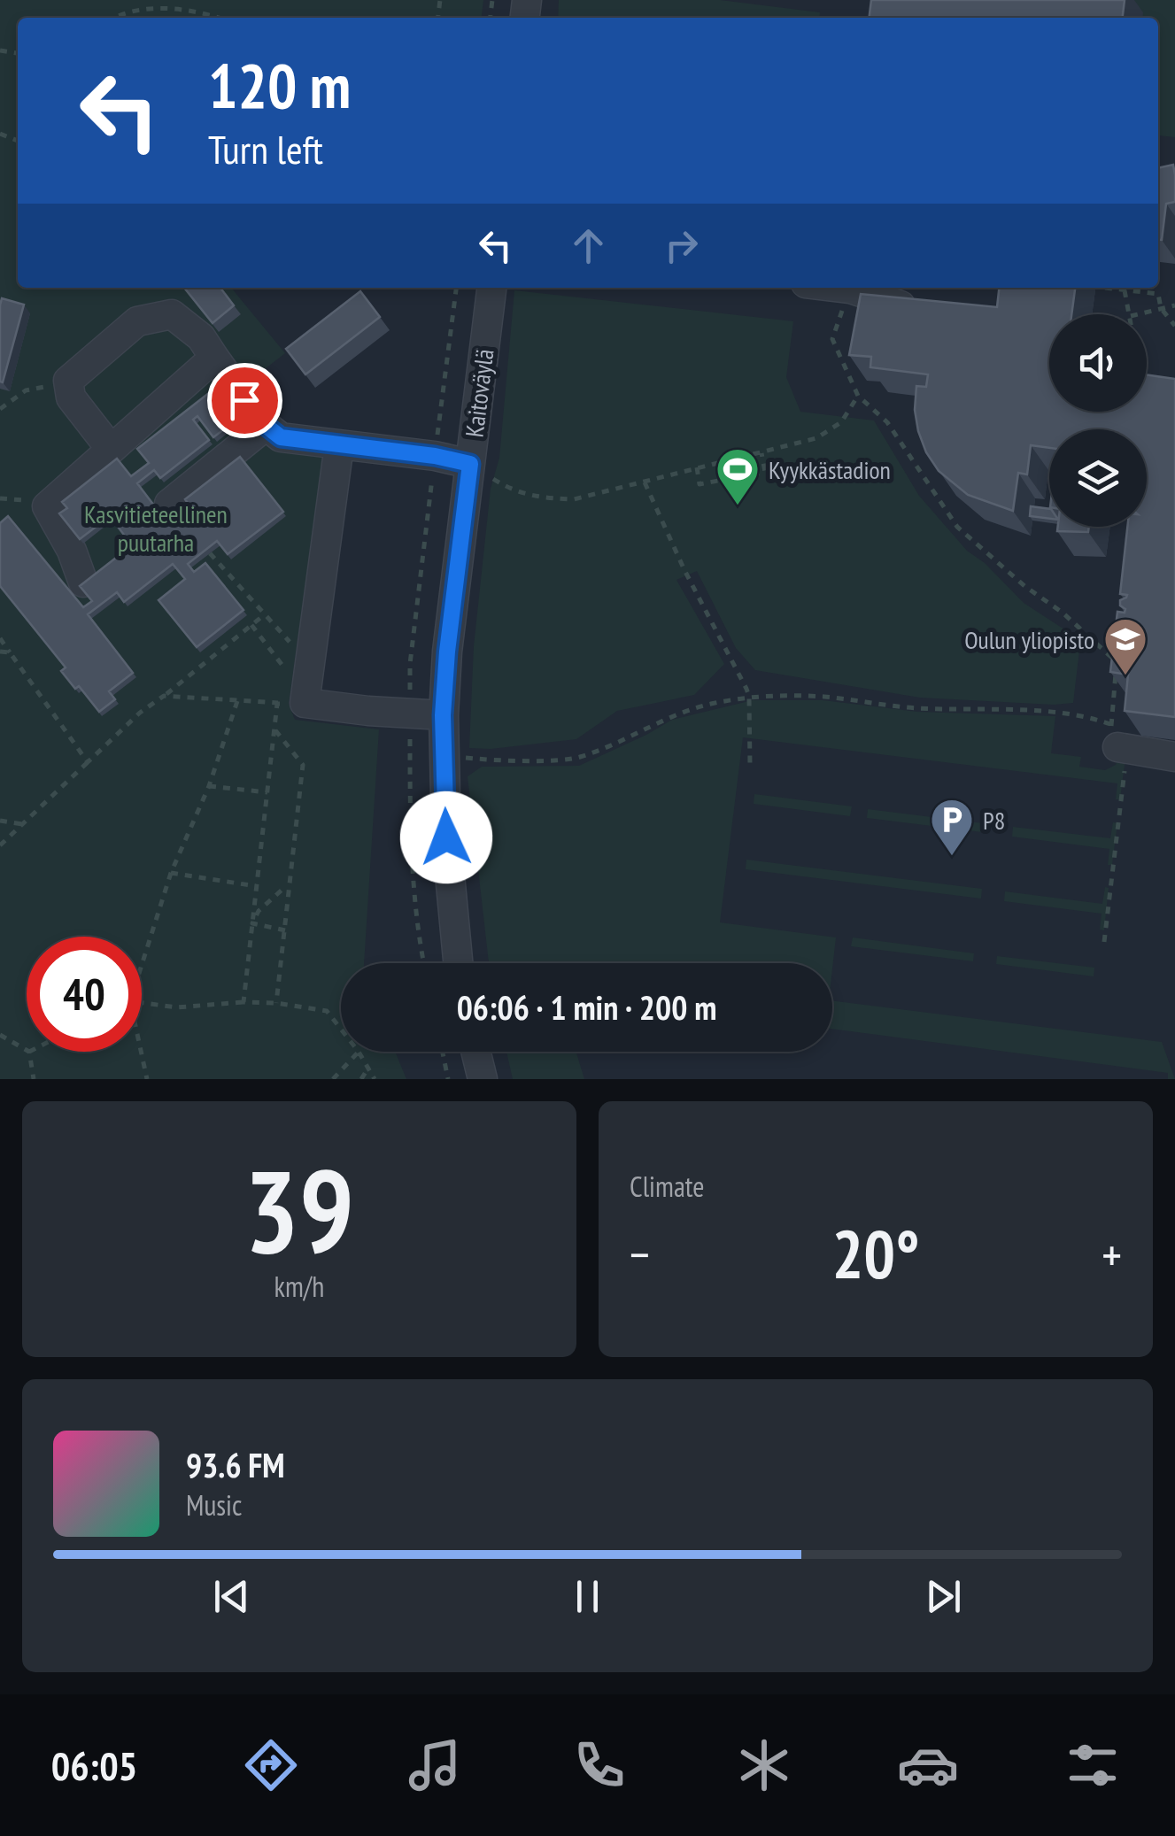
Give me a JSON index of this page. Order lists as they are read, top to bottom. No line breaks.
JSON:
{"streets":{"street":["Kaitoväylä"]},"parks":["Kasvitieteellinen puutarha"],"places":{"sports":["Kyykkästadion"],"school or university":["Oulun yliopisto"],"parking":["P8"]},"page":{"turn":["120 m","Turn left"],"limit":"40","trip":"06:06 · 1 min · 200 m","tile":[["39","km/h"],"Climate"],"heat":["−","20°","+"],"song":["93.6 FM","Music"],"tabs":"06:05"}}
